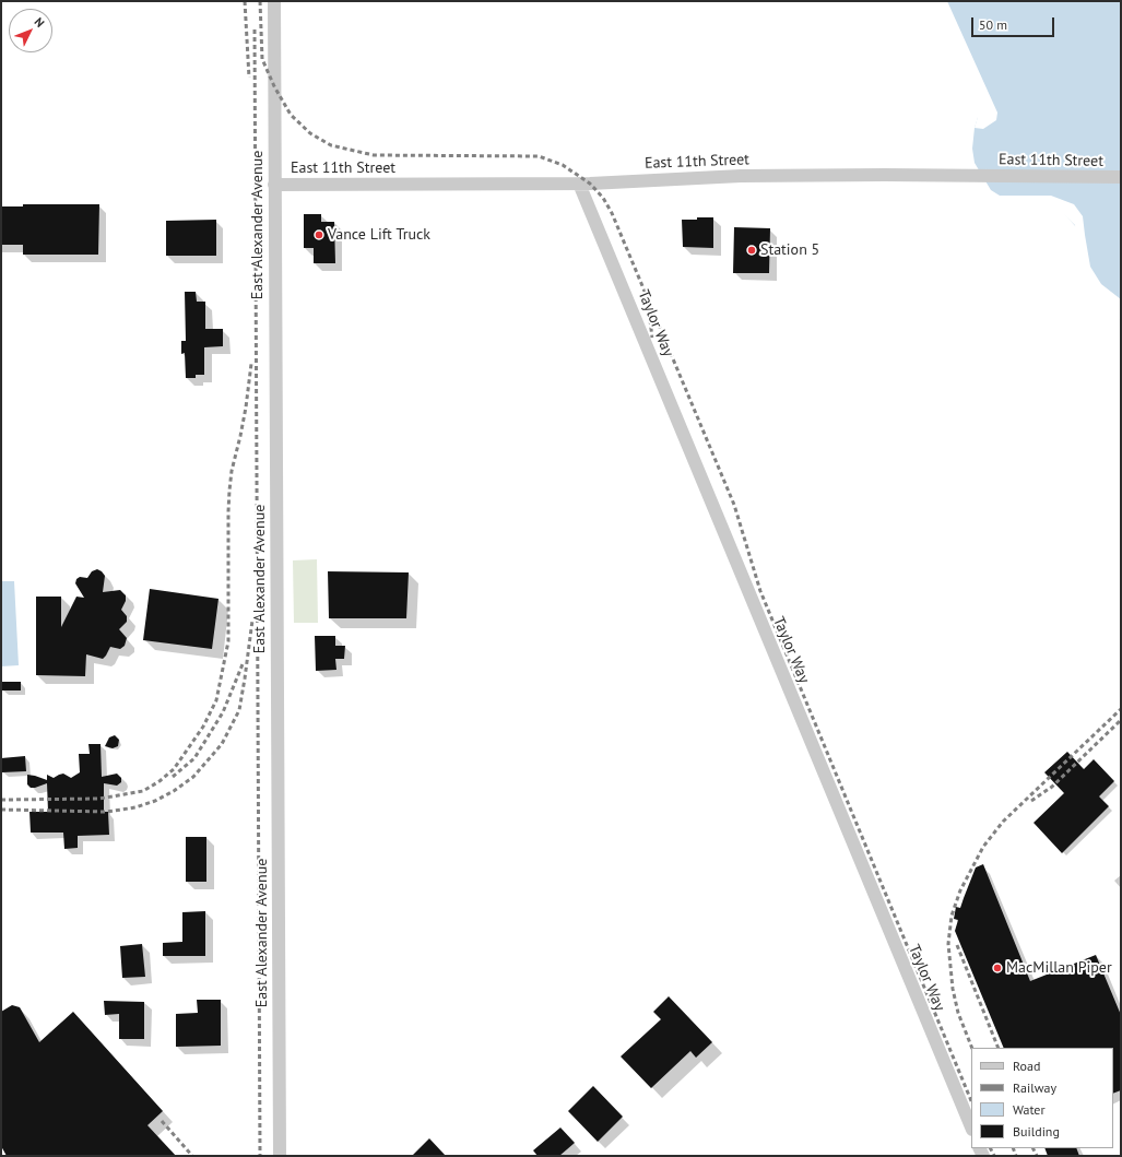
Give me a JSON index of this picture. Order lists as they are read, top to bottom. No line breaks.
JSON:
{"streets":{"street":["East 11th Street","East Alexander Avenue","Taylor Way"]},"crossings":[["East 11th Street","East Alexander Avenue"],["East 11th Street","Taylor Way"]],"places":["Vance Lift Truck","Station 5","MacMillan Piper"],"legend":["Road","Railway","Water","Building"],"scale_bar":"50 m","north":"top right"}
